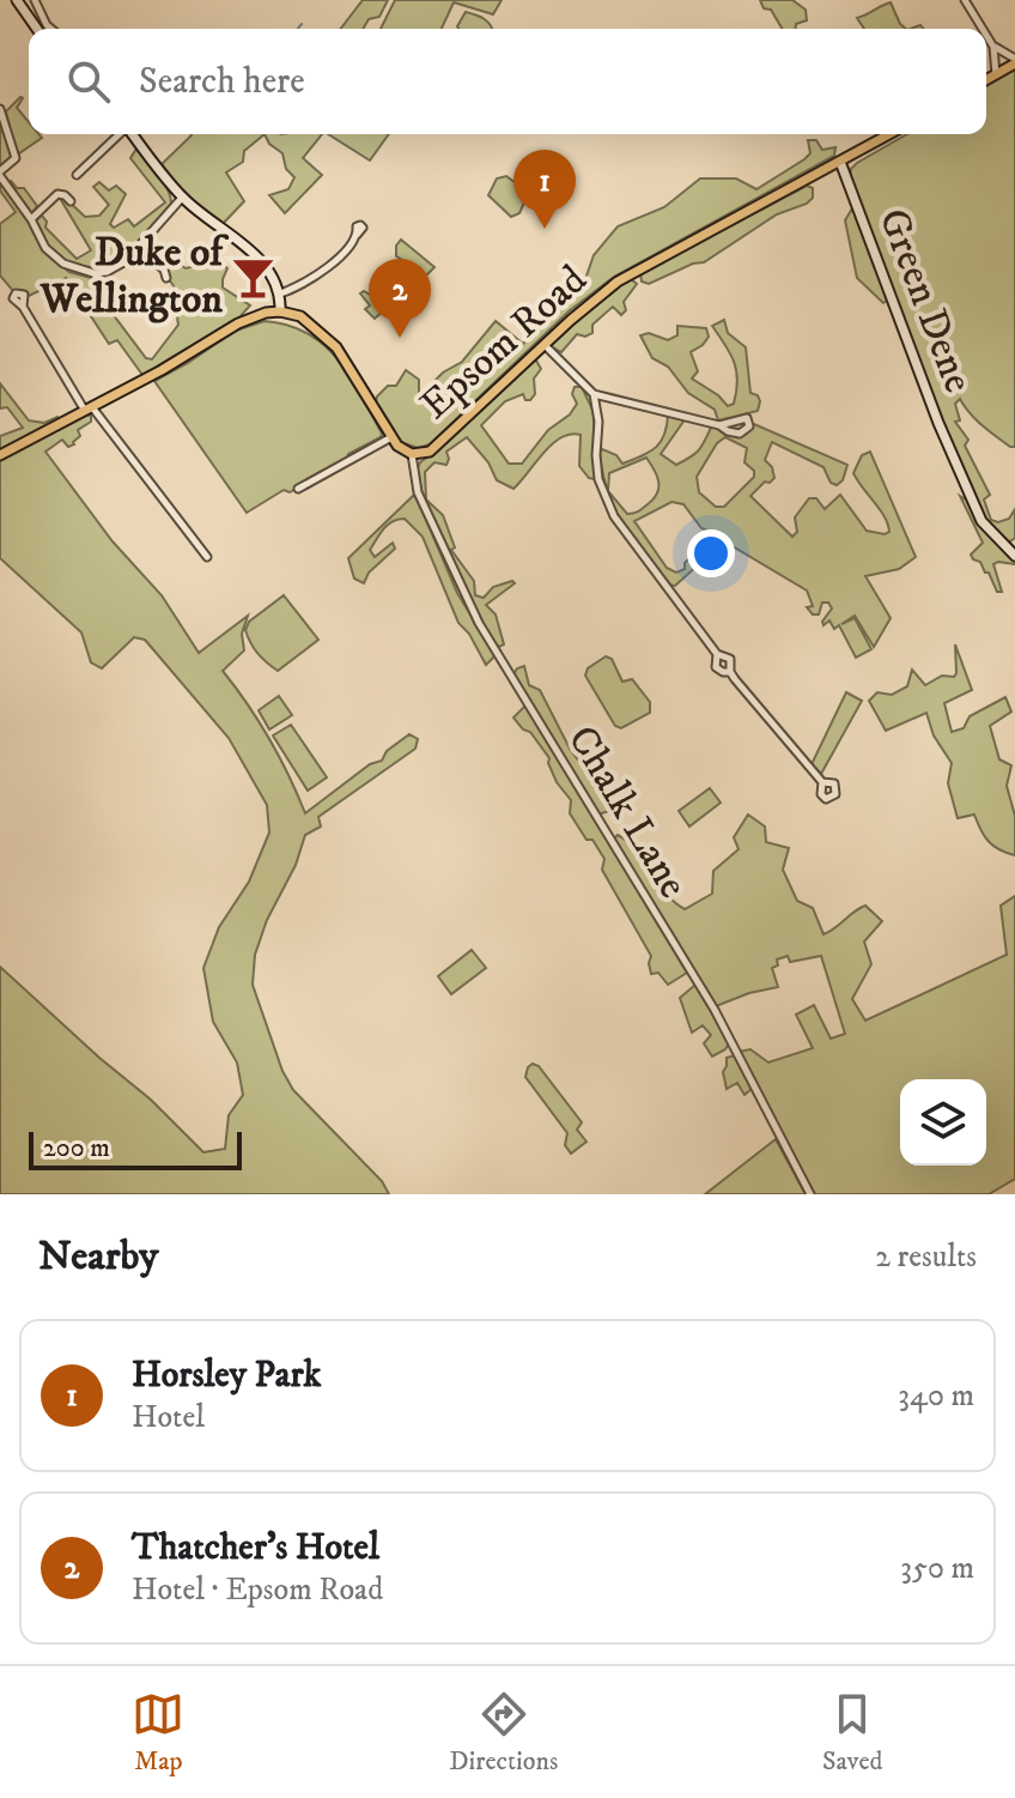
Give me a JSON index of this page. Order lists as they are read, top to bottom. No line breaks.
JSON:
{"streets":{"main road":["Epsom Road"],"street":["Green Dene","Chalk Lane"]},"crossings":[["Green Dene","Epsom Road"],["Epsom Road","Chalk Lane"]],"places":{"bar":["Duke of Wellington"]},"scale_bar":"200 m","page":{"search":"Search here","pins":["1","2"],"scale":"200 m","heading":["Nearby","2 results"],"list":[{"mark":"1","name":"Horsley Park","note":"Hotel","value":"340 m"},{"mark":"2","name":"Thatcher's Hotel","note":"Hotel · Epsom Road","value":"350 m"}],"nav":["Map","Directions","Saved"]}}
